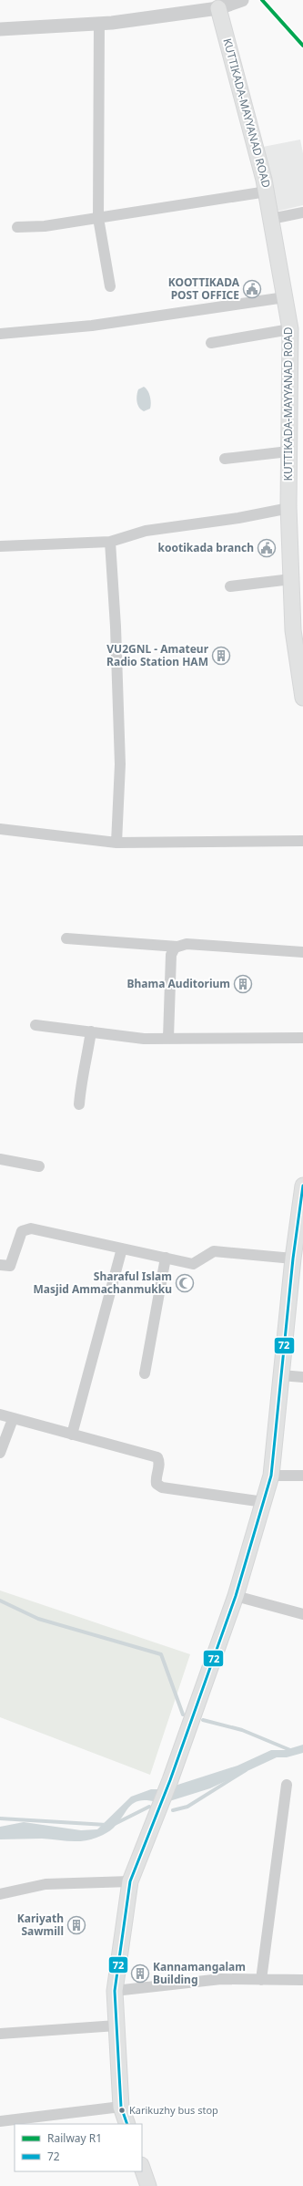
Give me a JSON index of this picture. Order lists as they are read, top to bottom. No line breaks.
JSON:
{"streets":{"main road":["KUTTIKADA-MAYYANAD ROAD"]},"places":{"public building":["KOOTTIKADA POST OFFICE","kootikada branch"],"building":["VU2GNL - Amateur Radio Station HAM","Bhama Auditorium","Kariyath Sawmill","Kannamangalam Building"],"mosque":["Sharaful Islam Masjid Ammachanmukku"],"other":["Karikuzhy bus stop"]},"lines":["rail line R1","transit line 72"],"legend":["Railway R1","72"]}
